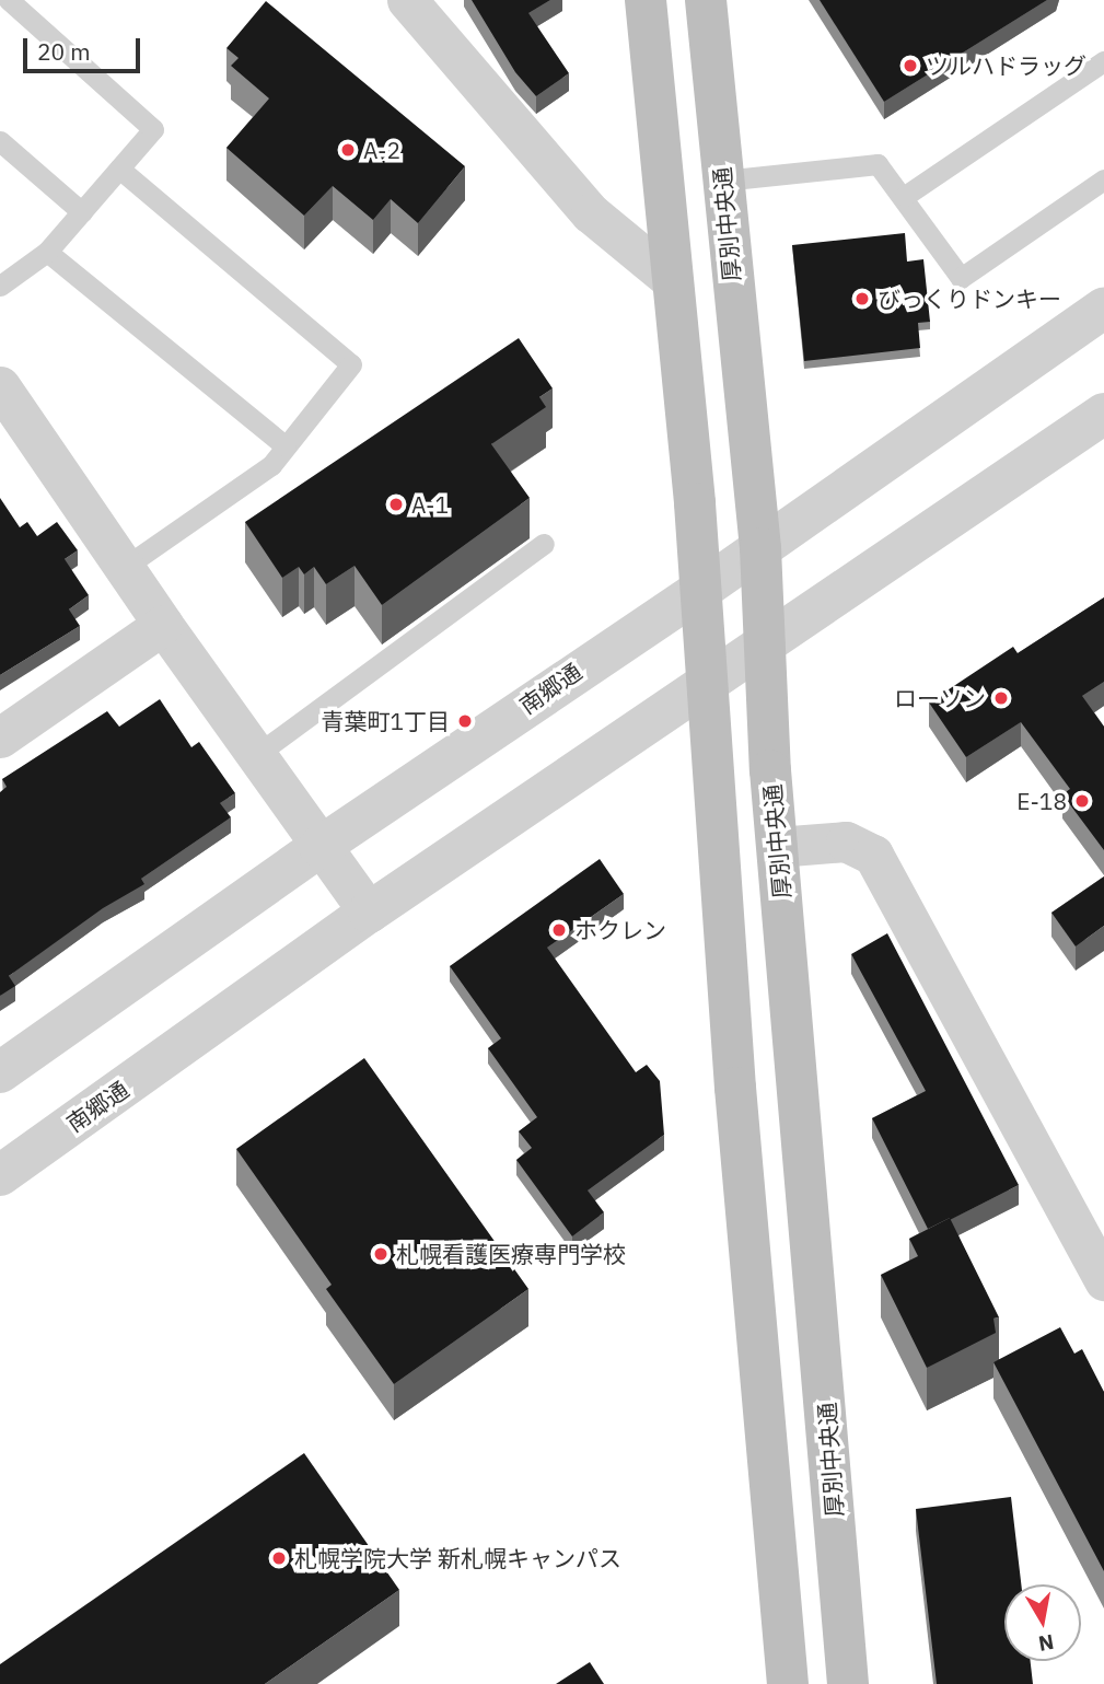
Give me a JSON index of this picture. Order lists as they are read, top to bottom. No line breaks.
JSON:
{"streets":{"main road":["厚別中央通"],"street":["南郷通"]},"crossings":[["厚別中央通","南郷通"]],"places":["ツルハドラッグ","A-2","びっくりドンキー","A-1","ローソン","青葉町1丁目","E-18","ホクレン","札幌看護医療専門学校","札幌学院大学 新札幌キャンパス"],"scale_bar":"20 m","north":"bottom"}
